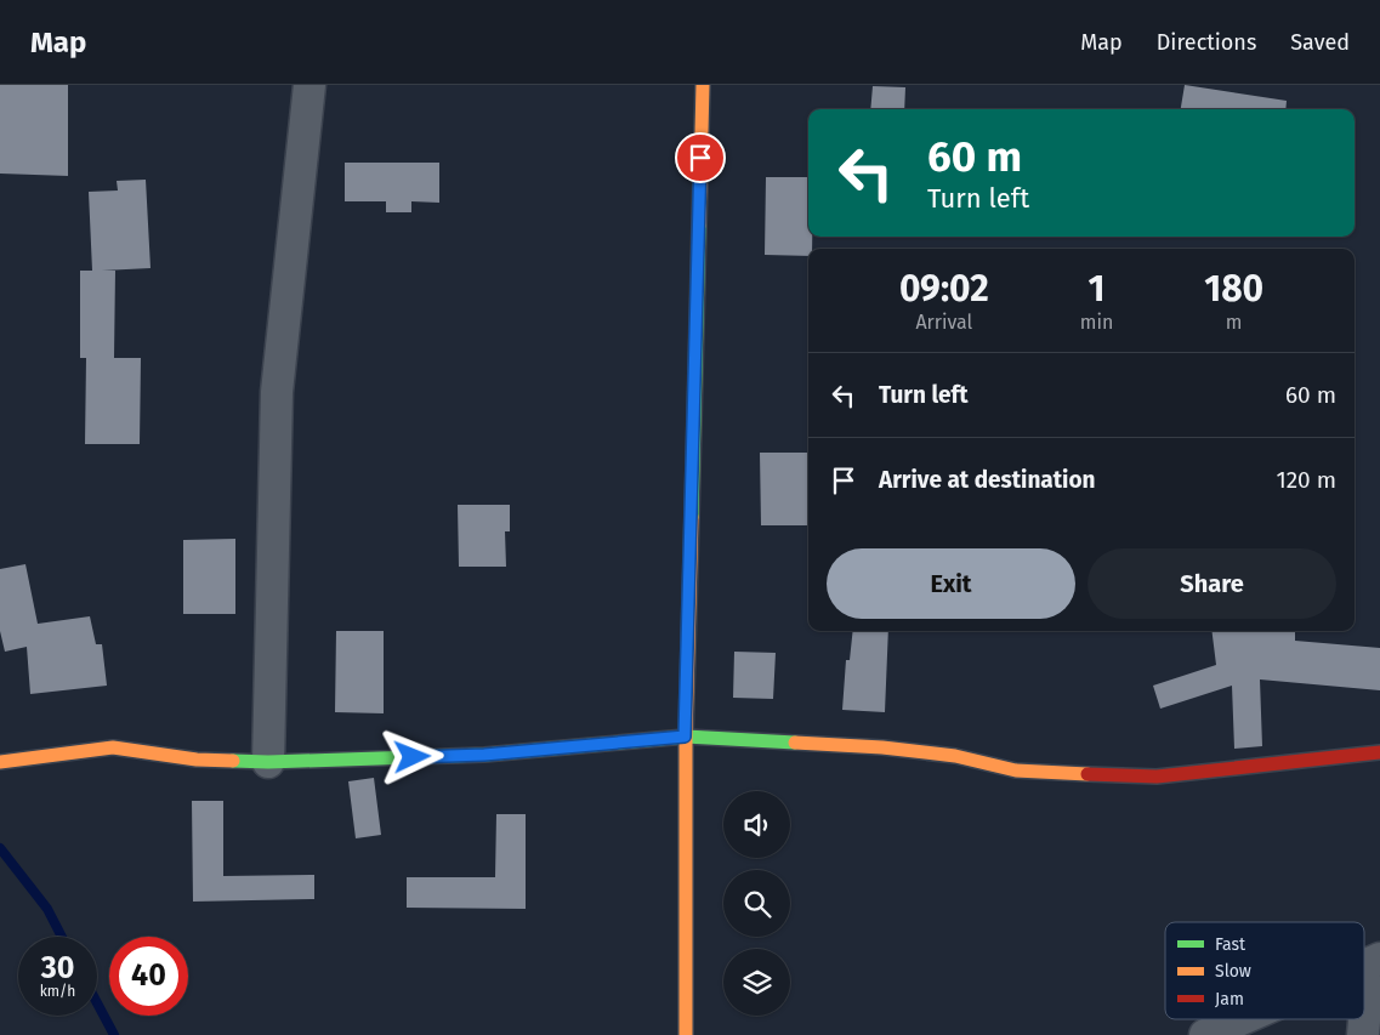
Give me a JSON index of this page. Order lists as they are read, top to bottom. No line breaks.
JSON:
{"legend":["Fast","Slow","Jam"],"page":{"header":"Map","nav":["Map","Directions","Saved"],"turn":["60 m","Turn left"],"eta":["09:02","Arrival","1","min","180","m"],"list":[{"name":"Turn left","value":"60 m"},{"name":"Arrive at destination","value":"120 m"}],"buttons":["Exit","Share"],"speed":"30 km/h","limit":"40"}}
